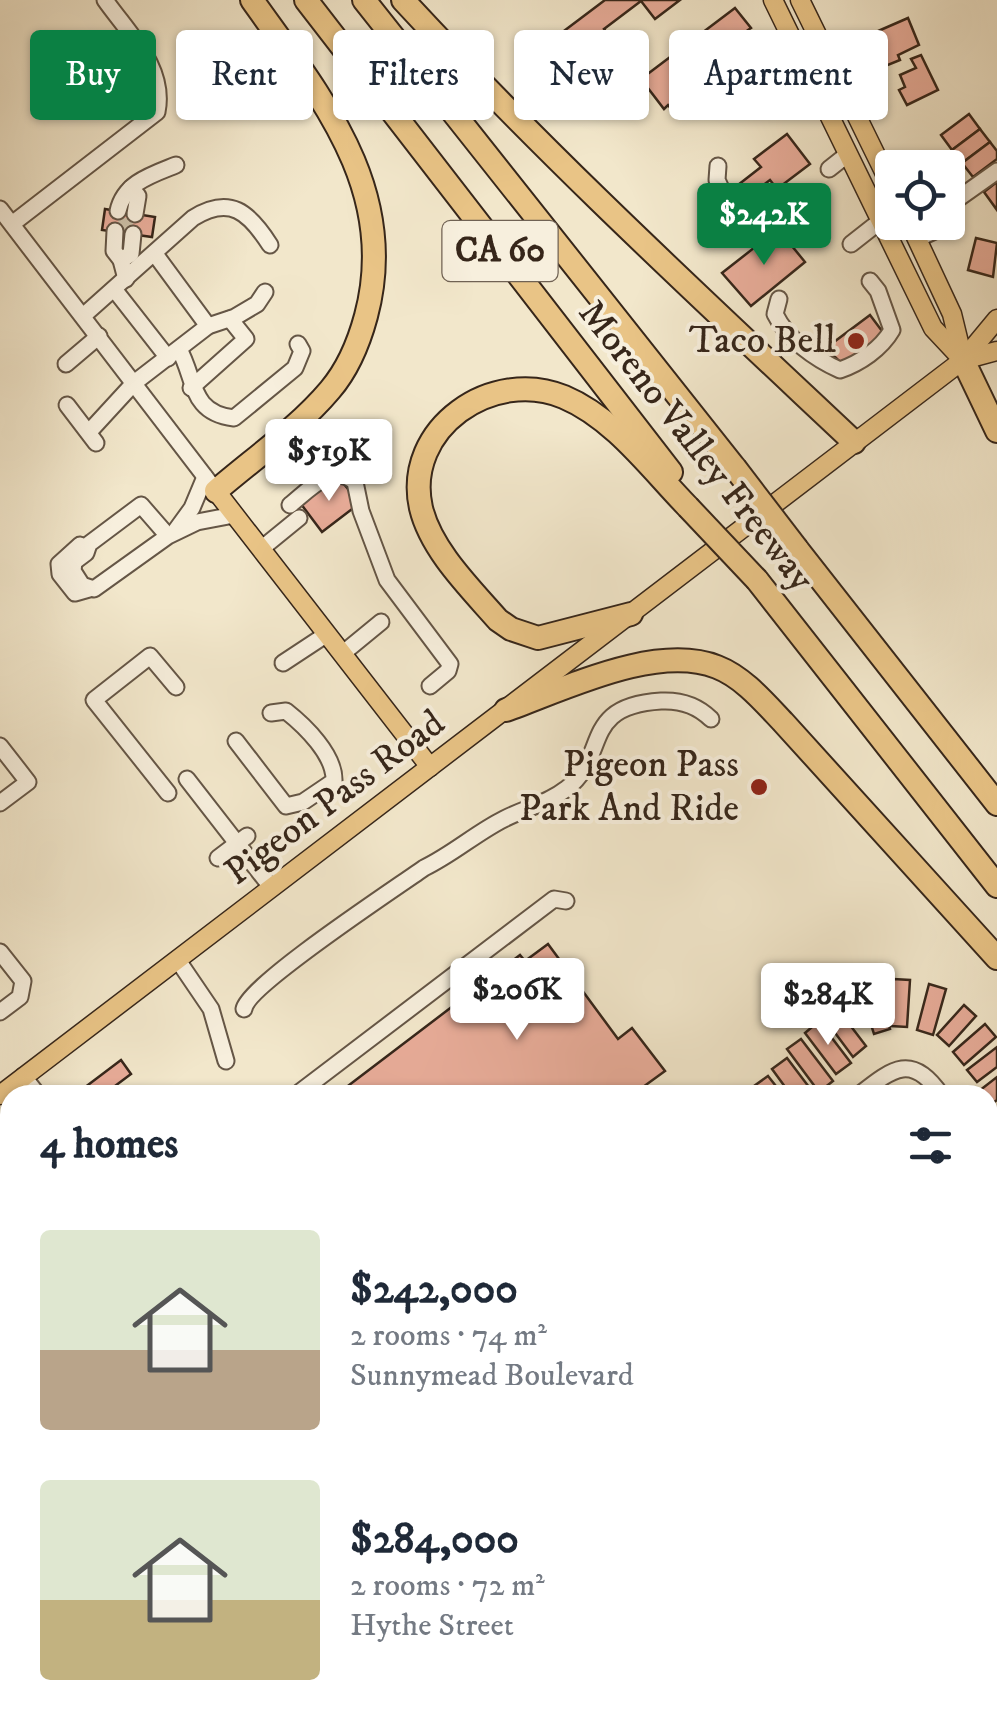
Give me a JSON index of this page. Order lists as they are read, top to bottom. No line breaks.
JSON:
{"streets":{"highway":["CA 60","Moreno Valley Freeway"],"main road":["Pigeon Pass Road"]},"places":["Taco Bell","Pigeon Pass Park And Ride"],"page":{"chip":["Buy","Rent","Filters","New","Apartment"],"price":["$242K","$519K","$206K","$284K"],"heading":"4 homes","list":[{"name":"$242,000","note":"2 rooms · 74 m² · Sunnymead Boulevard"},{"name":"$284,000","note":"2 rooms · 72 m² · Hythe Street"}]}}
